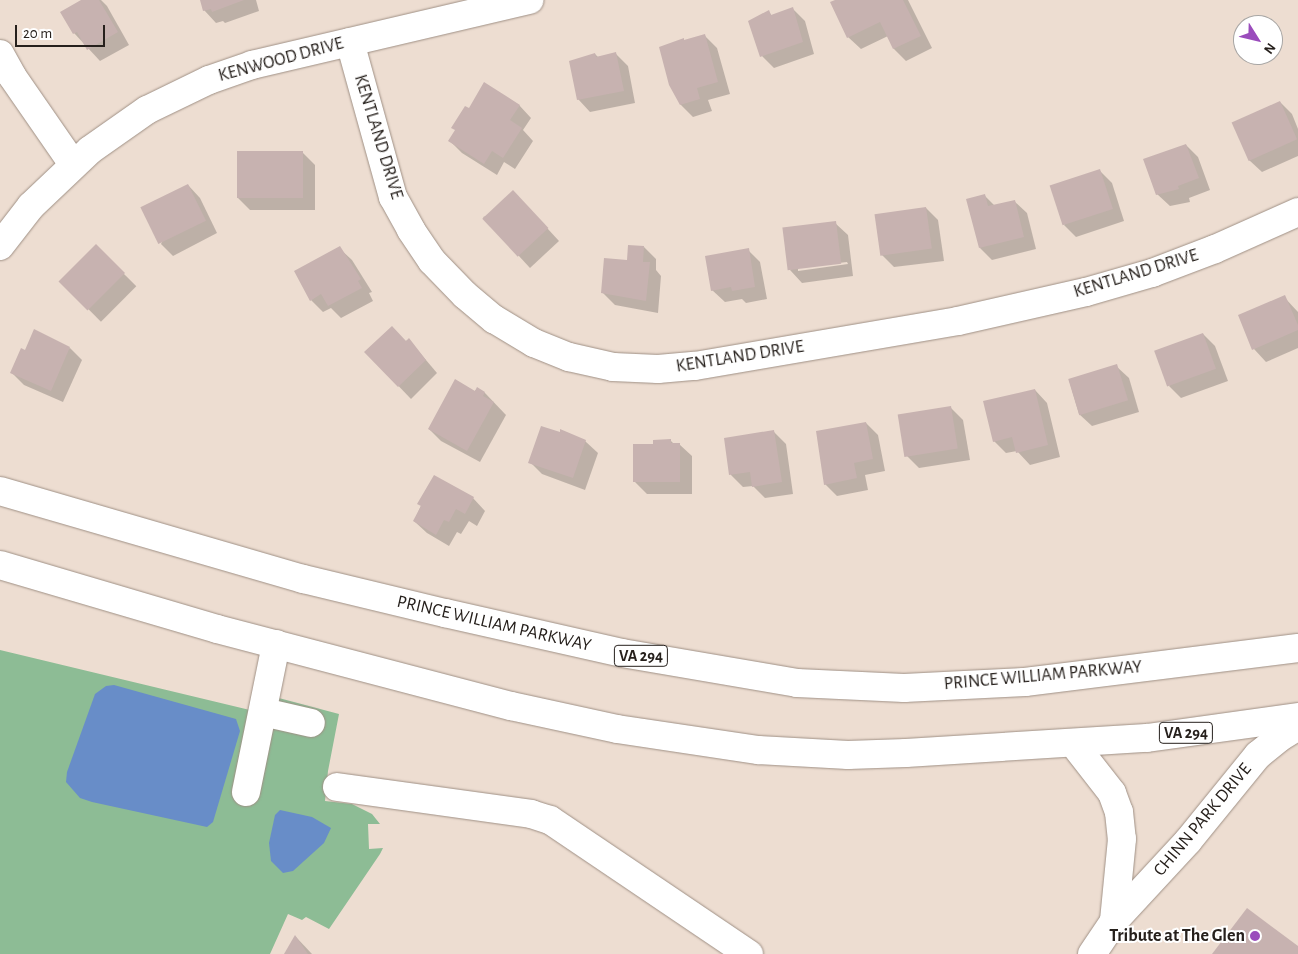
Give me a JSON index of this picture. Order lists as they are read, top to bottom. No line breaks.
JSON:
{"streets":{"main road":["KENWOOD DRIVE","KENTLAND DRIVE","PRINCE WILLIAM PARKWAY","VA 294","CHINN PARK DRIVE"]},"crossings":[["KENWOOD DRIVE","KENTLAND DRIVE"],["VA 294","CHINN PARK DRIVE"]],"places":["Tribute at The Glen"],"scale_bar":"20 m","north":"bottom right"}
